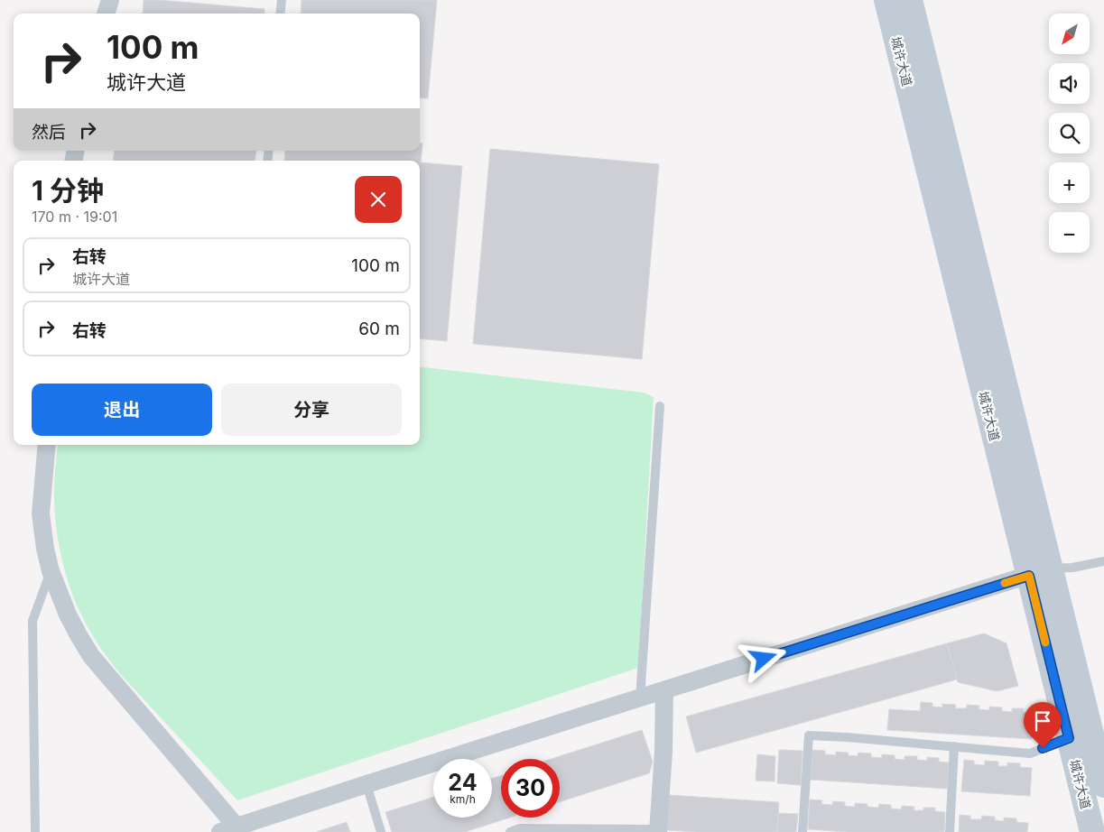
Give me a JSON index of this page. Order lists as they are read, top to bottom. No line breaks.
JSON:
{"streets":{"main road":["城许大道"]},"north":"bottom left","page":{"map_buttons":["+","−"],"turn":["100 m","城许大道"],"then":"然后","heading":["1 分钟","170 m · 19:01"],"list":[{"name":"右转","note":"城许大道","value":"100 m"},{"name":"右转","value":"60 m"}],"buttons":["退出","分享"],"speed":"24 km/h","limit":"30"}}
